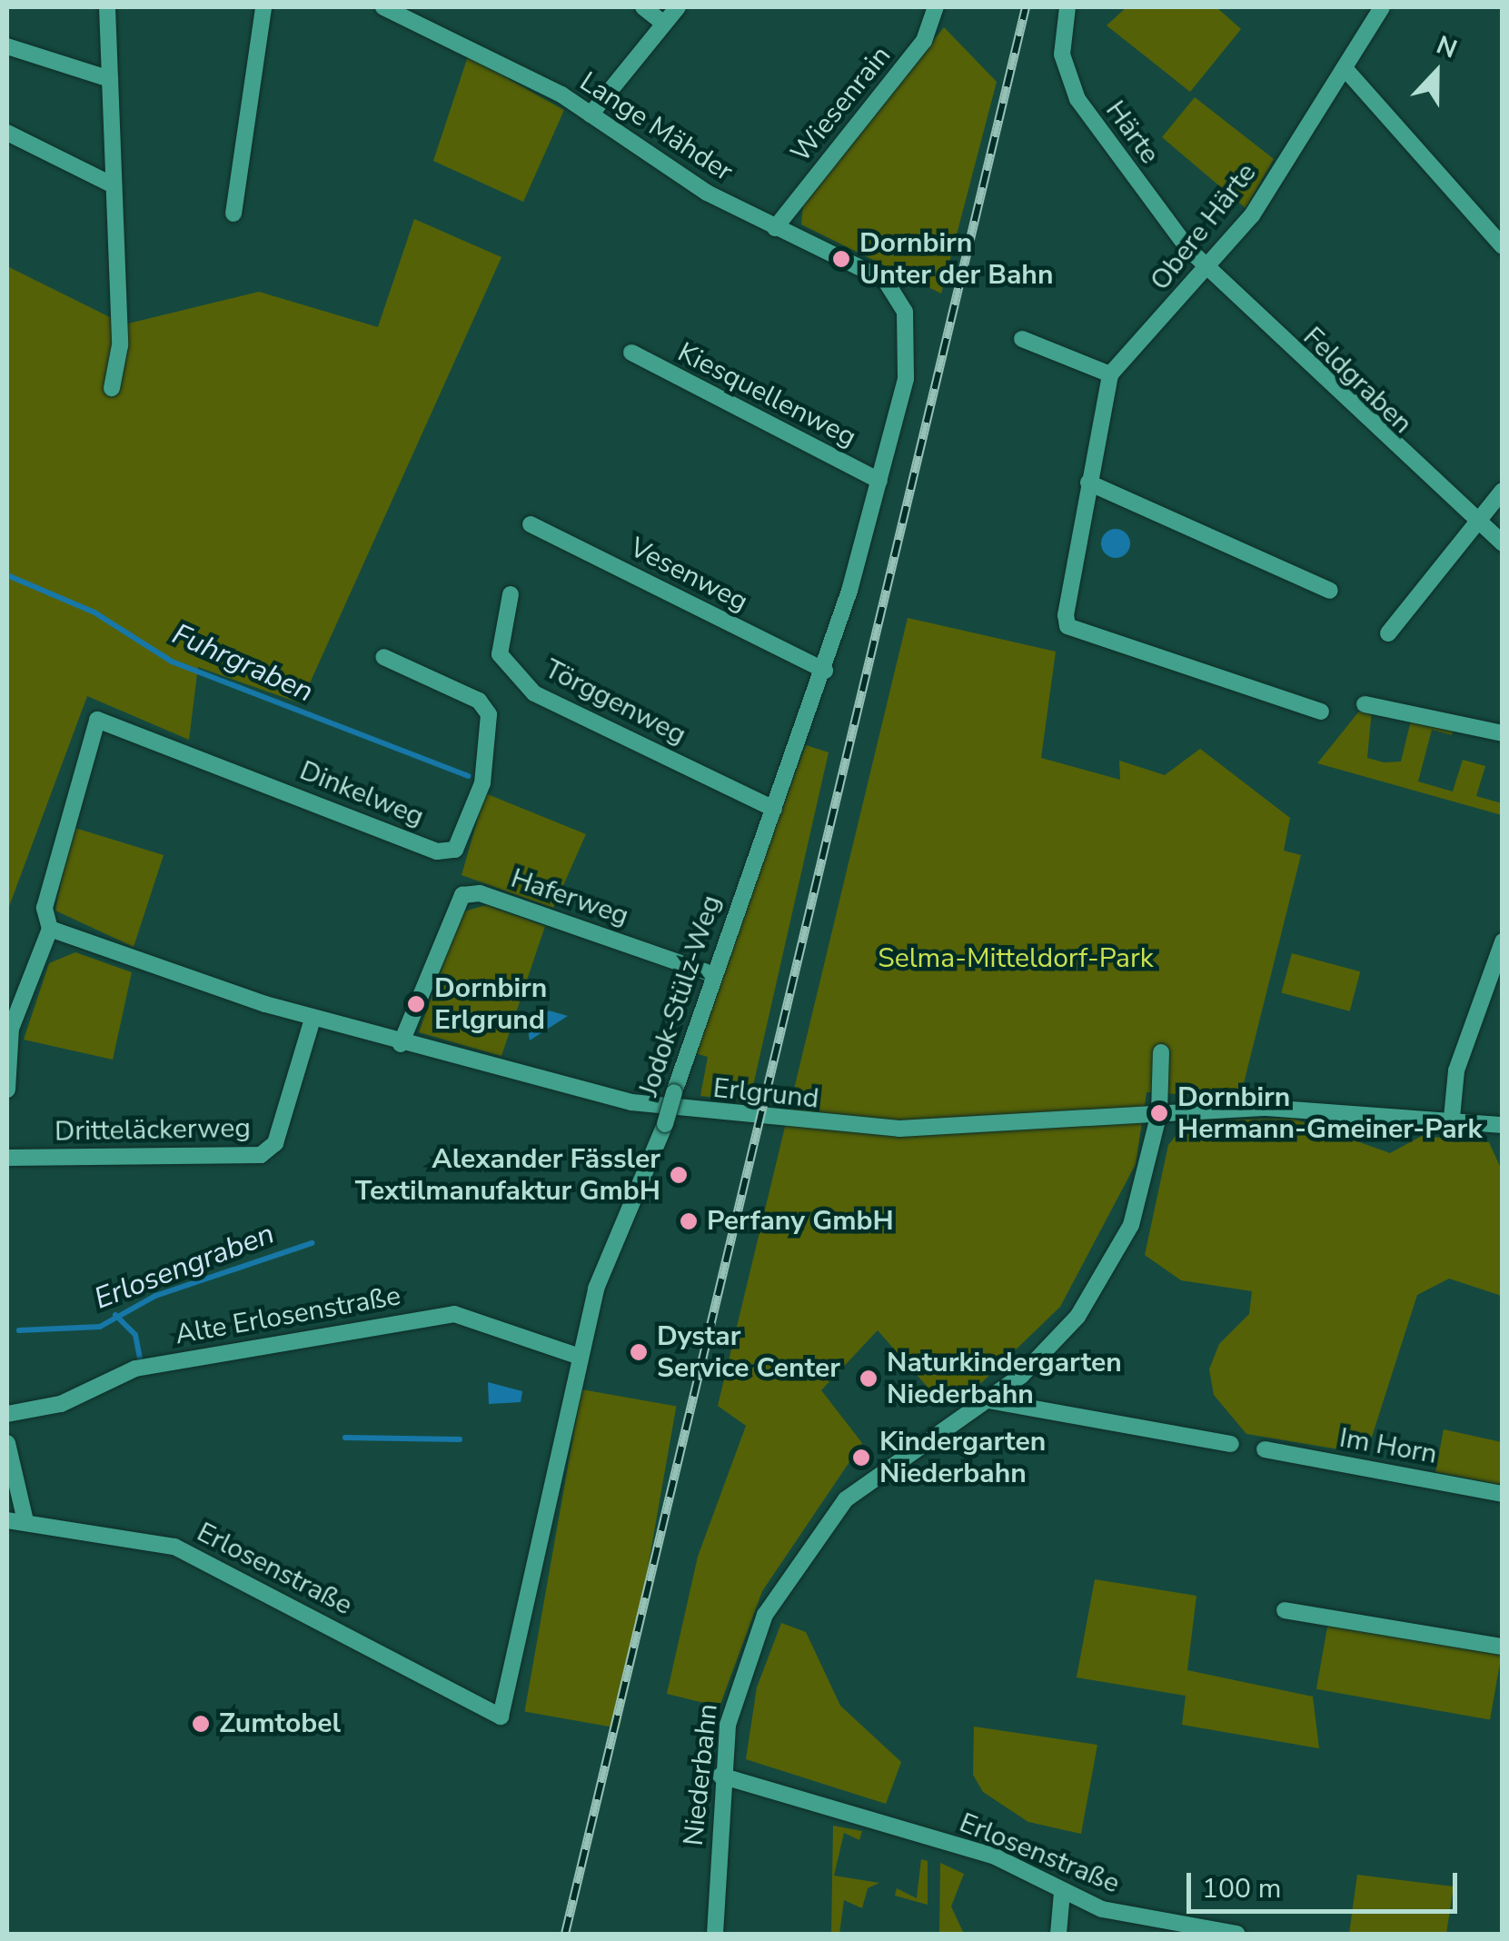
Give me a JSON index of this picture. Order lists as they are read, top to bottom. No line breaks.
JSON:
{"streets":{"street":["Wiesenrain","Lange Mähder","Härte","Obere Härte","Feldgraben","Kiesquellenweg","Vesenweg","Törggenweg","Dinkelweg","Haferweg","Jodok-Stülz-Weg","Erlgrund","Dritteläckerweg","Alte Erlosenstraße","Im Horn","Erlosenstraße","Niederbahn"]},"crossings":[["Wiesenrain","Lange Mähder"],["Lange Mähder","Jodok-Stülz-Weg"],["Härte","Obere Härte"],["Härte","Feldgraben"],["Obere Härte","Feldgraben"],["Kiesquellenweg","Jodok-Stülz-Weg"],["Vesenweg","Jodok-Stülz-Weg"],["Törggenweg","Jodok-Stülz-Weg"],["Dinkelweg","Erlgrund"],["Haferweg","Jodok-Stülz-Weg"],["Haferweg","Erlgrund"],["Jodok-Stülz-Weg","Alte Erlosenstraße"],["Jodok-Stülz-Weg","Erlosenstraße"],["Erlgrund","Dritteläckerweg"],["Erlgrund","Niederbahn"],["Erlosenstraße","Niederbahn"]],"water":["Fuhrgraben","Erlosengraben"],"parks":["Selma-Mitteldorf-Park"],"places":["Dornbirn Unter der Bahn","Dornbirn Erlgrund","Dornbirn Hermann-Gmeiner-Park","Alexander Fässler Textilmanufaktur GmbH","Perfany GmbH","Dystar Service Center","Naturkindergarten Niederbahn","Kindergarten Niederbahn","Zumtobel"],"scale_bar":"100 m","north":"top"}
